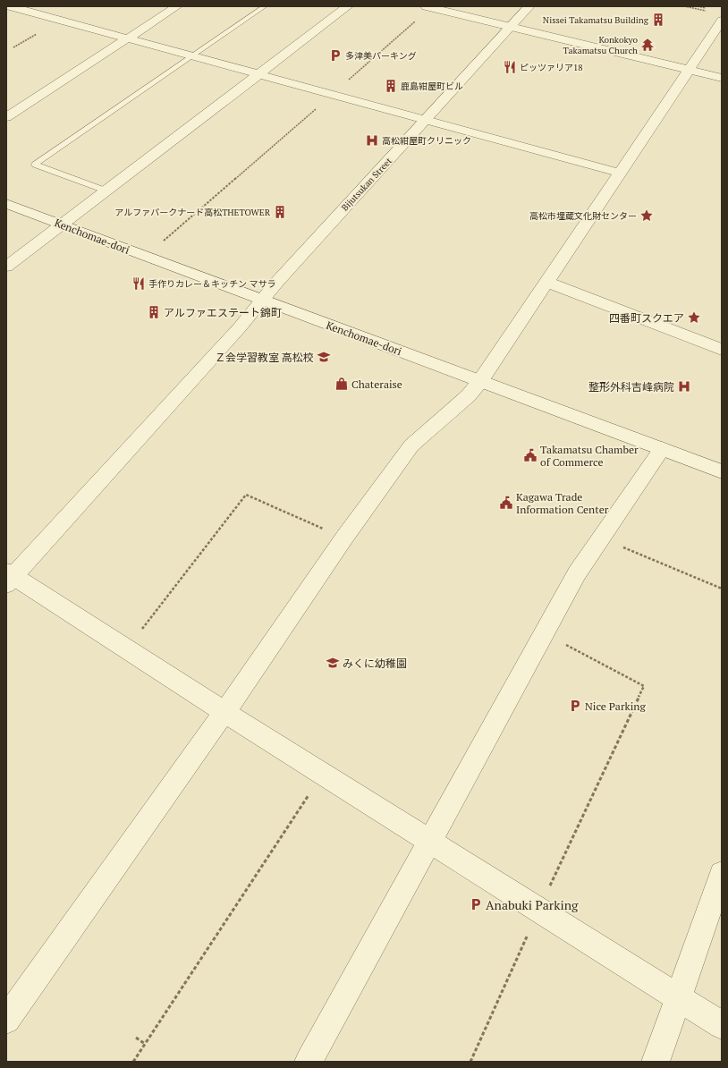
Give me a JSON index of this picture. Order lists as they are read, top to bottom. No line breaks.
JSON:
{"streets":{"street":["Bijutsukan Street","Kenchomae-dori"]},"crossings":[["Bijutsukan Street","Kenchomae-dori"]],"places":{"building":["Nissei Takamatsu Building","鹿島紺屋町ビル","アルファパークナード高松THETOWER","アルファエステート錦町"],"temple":["Konkokyo Takamatsu Church"],"parking":["多津美パーキング","Nice Parking","Anabuki Parking"],"restaurant":["ピッツァリア18","手作りカレー＆キッチン マサラ"],"hospital":["高松紺屋町クリニック","整形外科吉峰病院"],"place":["高松市埋蔵文化財センター","四番町スクエア"],"school or university":["Ｚ会学習教室 高松校","みくに幼稚園"],"shop":["Chateraise"],"public building":["Takamatsu Chamber of Commerce","Kagawa Trade Information Center"]}}
